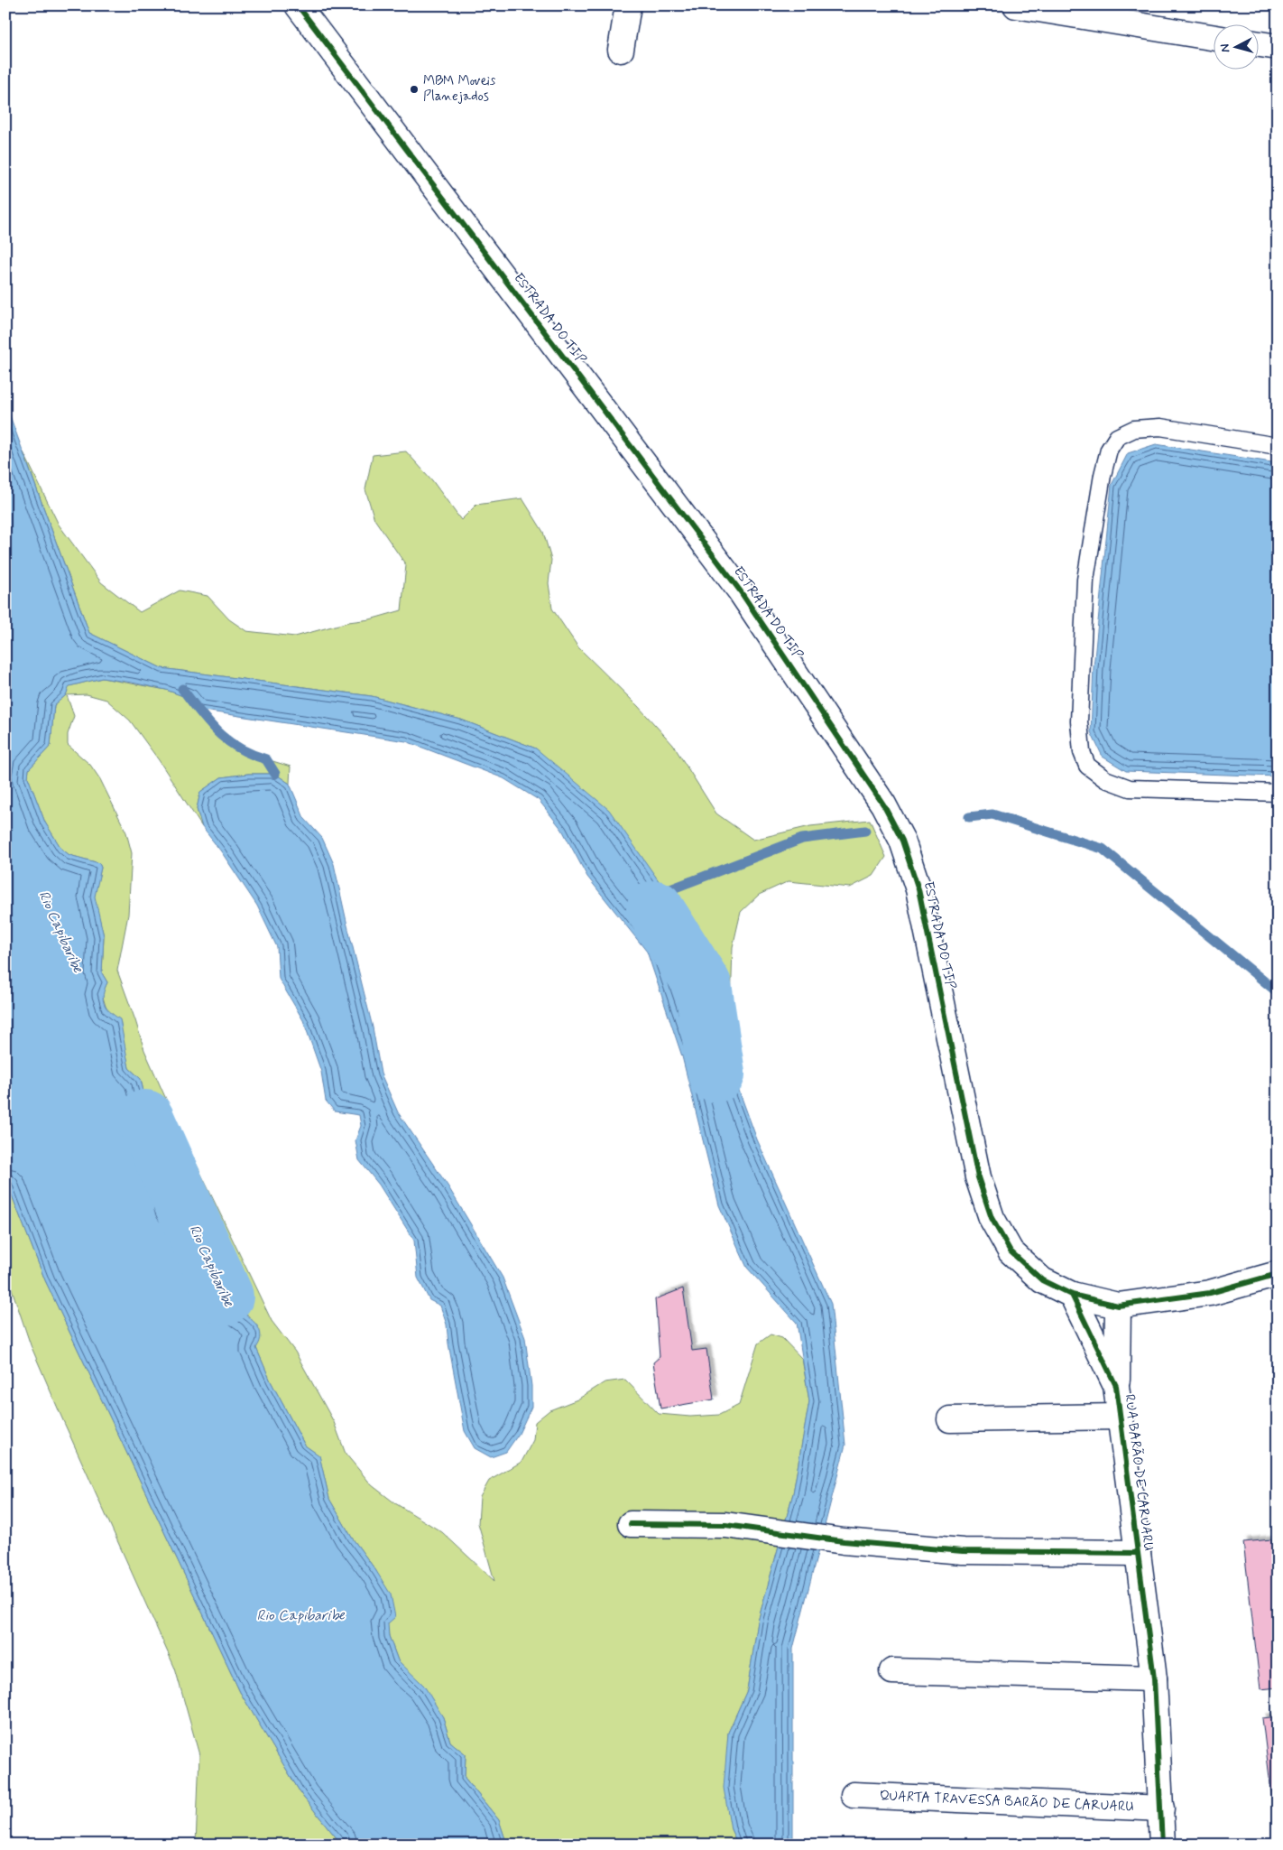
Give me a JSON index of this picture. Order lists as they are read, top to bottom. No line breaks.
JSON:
{"streets":{"street":["ESTRADA DO TIP","RUA BARÃO DE CARUARU","QUARTA TRAVESSA BARÃO DE CARUARU"]},"crossings":[["ESTRADA DO TIP","RUA BARÃO DE CARUARU"],["RUA BARÃO DE CARUARU","QUARTA TRAVESSA BARÃO DE CARUARU"]],"water":["Rio Capibaribe"],"places":["MBM Moveis Planejados"],"north":"left"}
